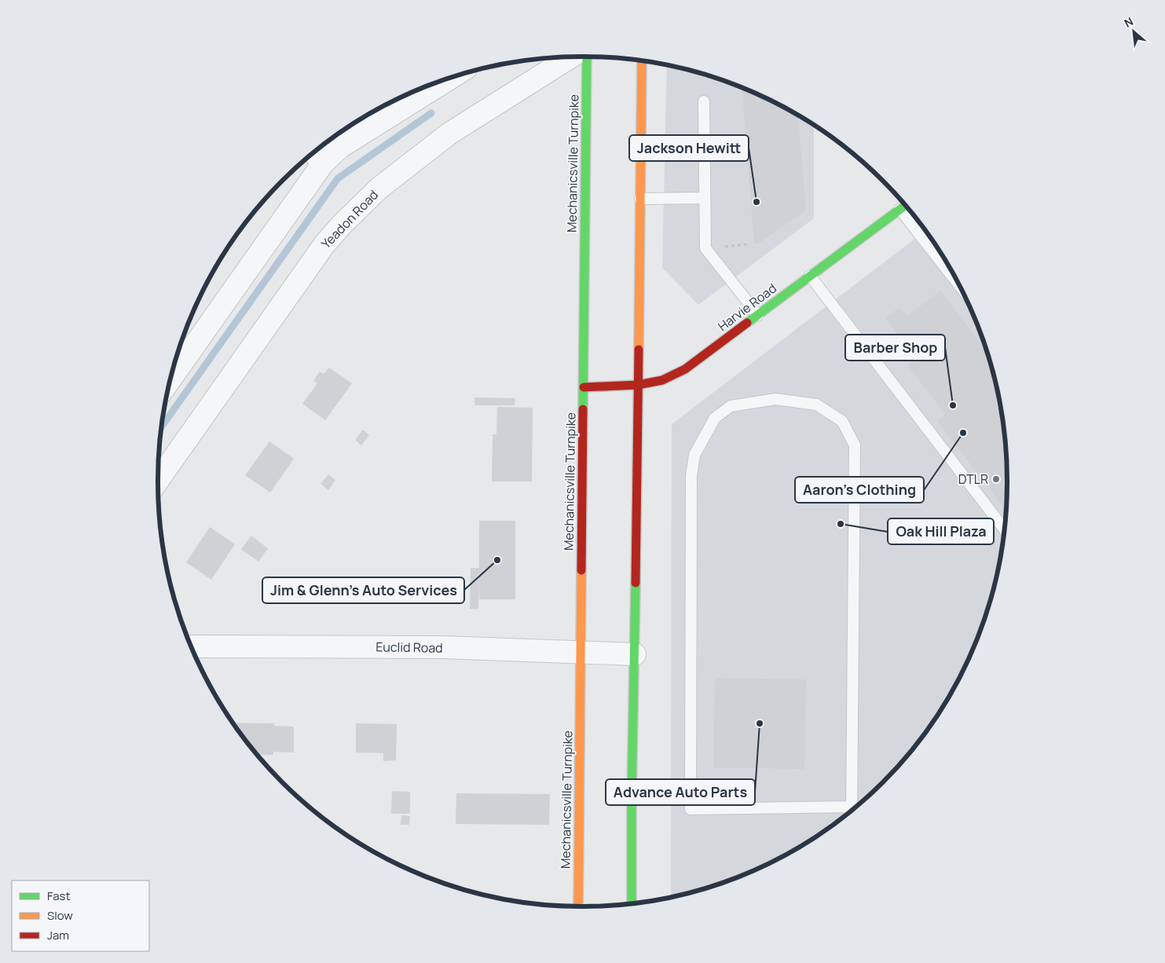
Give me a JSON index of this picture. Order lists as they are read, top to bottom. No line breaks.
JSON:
{"streets":{"main road":["Mechanicsville Turnpike","Harvie Road"],"street":["Yeadon Road","Euclid Road"]},"crossings":[["Mechanicsville Turnpike","Harvie Road"],["Mechanicsville Turnpike","Euclid Road"]],"places":["Jackson Hewitt","Barber Shop","Aaron’s Clothing","DTLR","Oak Hill Plaza","Jim & Glenn's Auto Services","Advance Auto Parts"],"legend":["Fast","Slow","Jam"],"north":"top left"}
